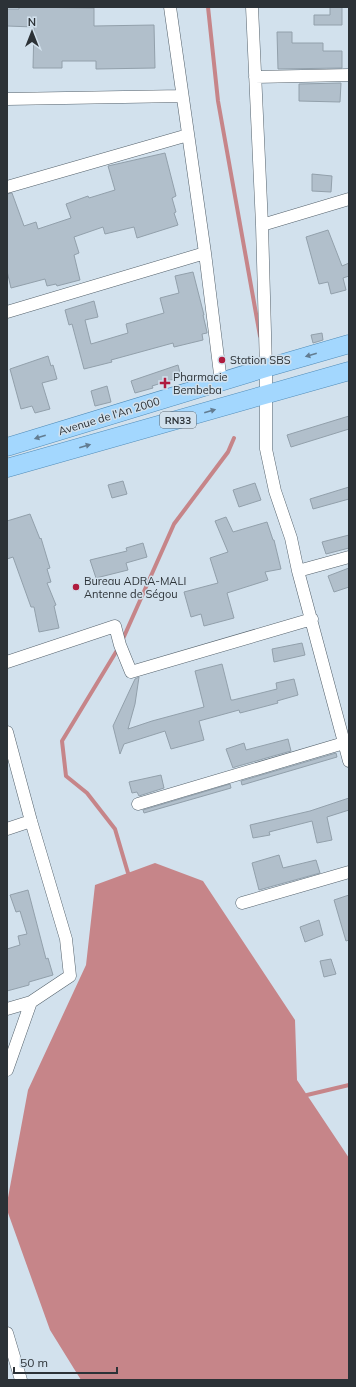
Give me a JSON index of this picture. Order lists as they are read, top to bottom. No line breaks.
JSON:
{"streets":{"main road":["Avenue de l'An 2000","RN33"]},"places":{"other":["Station SBS","Bureau ADRA-MALI Antenne de Ségou"],"health":["Pharmacie Bembeba"]},"scale_bar":"50 m","north":"top"}
